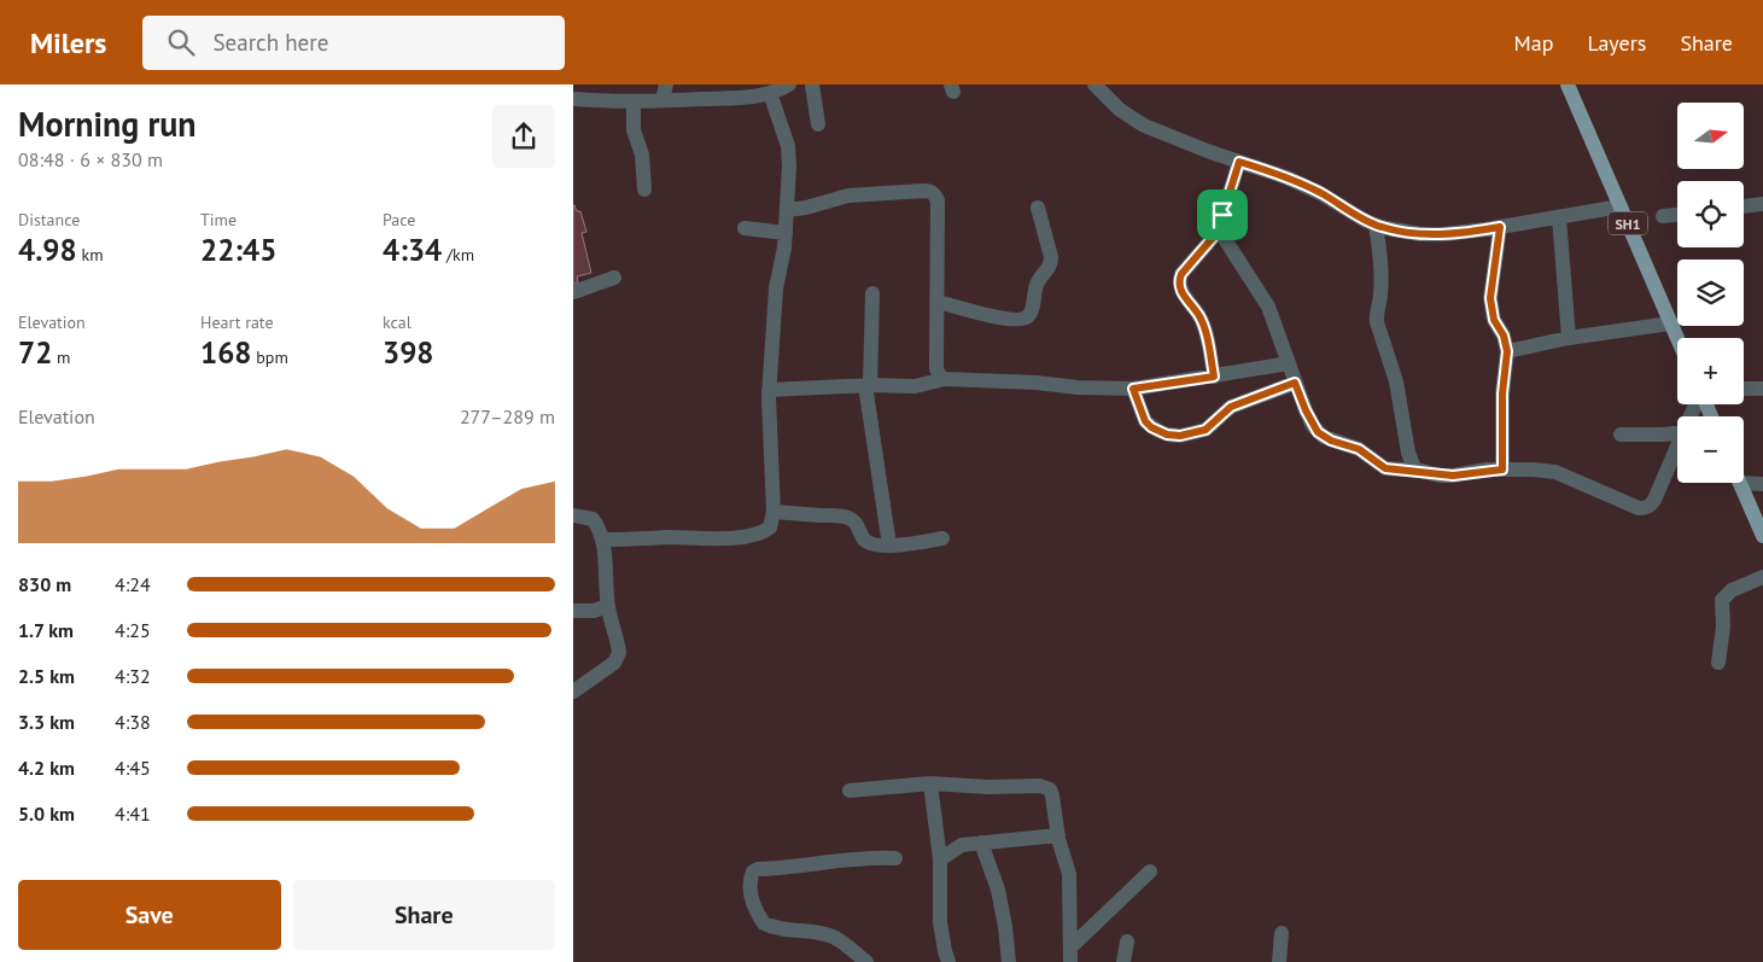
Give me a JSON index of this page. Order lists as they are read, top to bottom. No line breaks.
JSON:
{"streets":{"main road":["SH1"]},"north":"right","page":{"header":"Milers","search":"Search here","nav":["Map","Layers","Share"],"heading":["Morning run","08:48 · 6 × 830 m"],"map_buttons":["+","−"],"stats":[["Distance","4.98 km"],["Time","22:45"],["Pace","4:34 /km"],["Elevation","72 m"],["Heart rate","168 bpm"],["kcal","398"]],"chart":["Elevation","277–289 m"],"list":[{"name":"830 m","note":"4:24"},{"name":"1.7 km","note":"4:25"},{"name":"2.5 km","note":"4:32"},{"name":"3.3 km","note":"4:38"},{"name":"4.2 km","note":"4:45"},{"name":"5.0 km","note":"4:41"}],"buttons":["Save","Share"]}}
